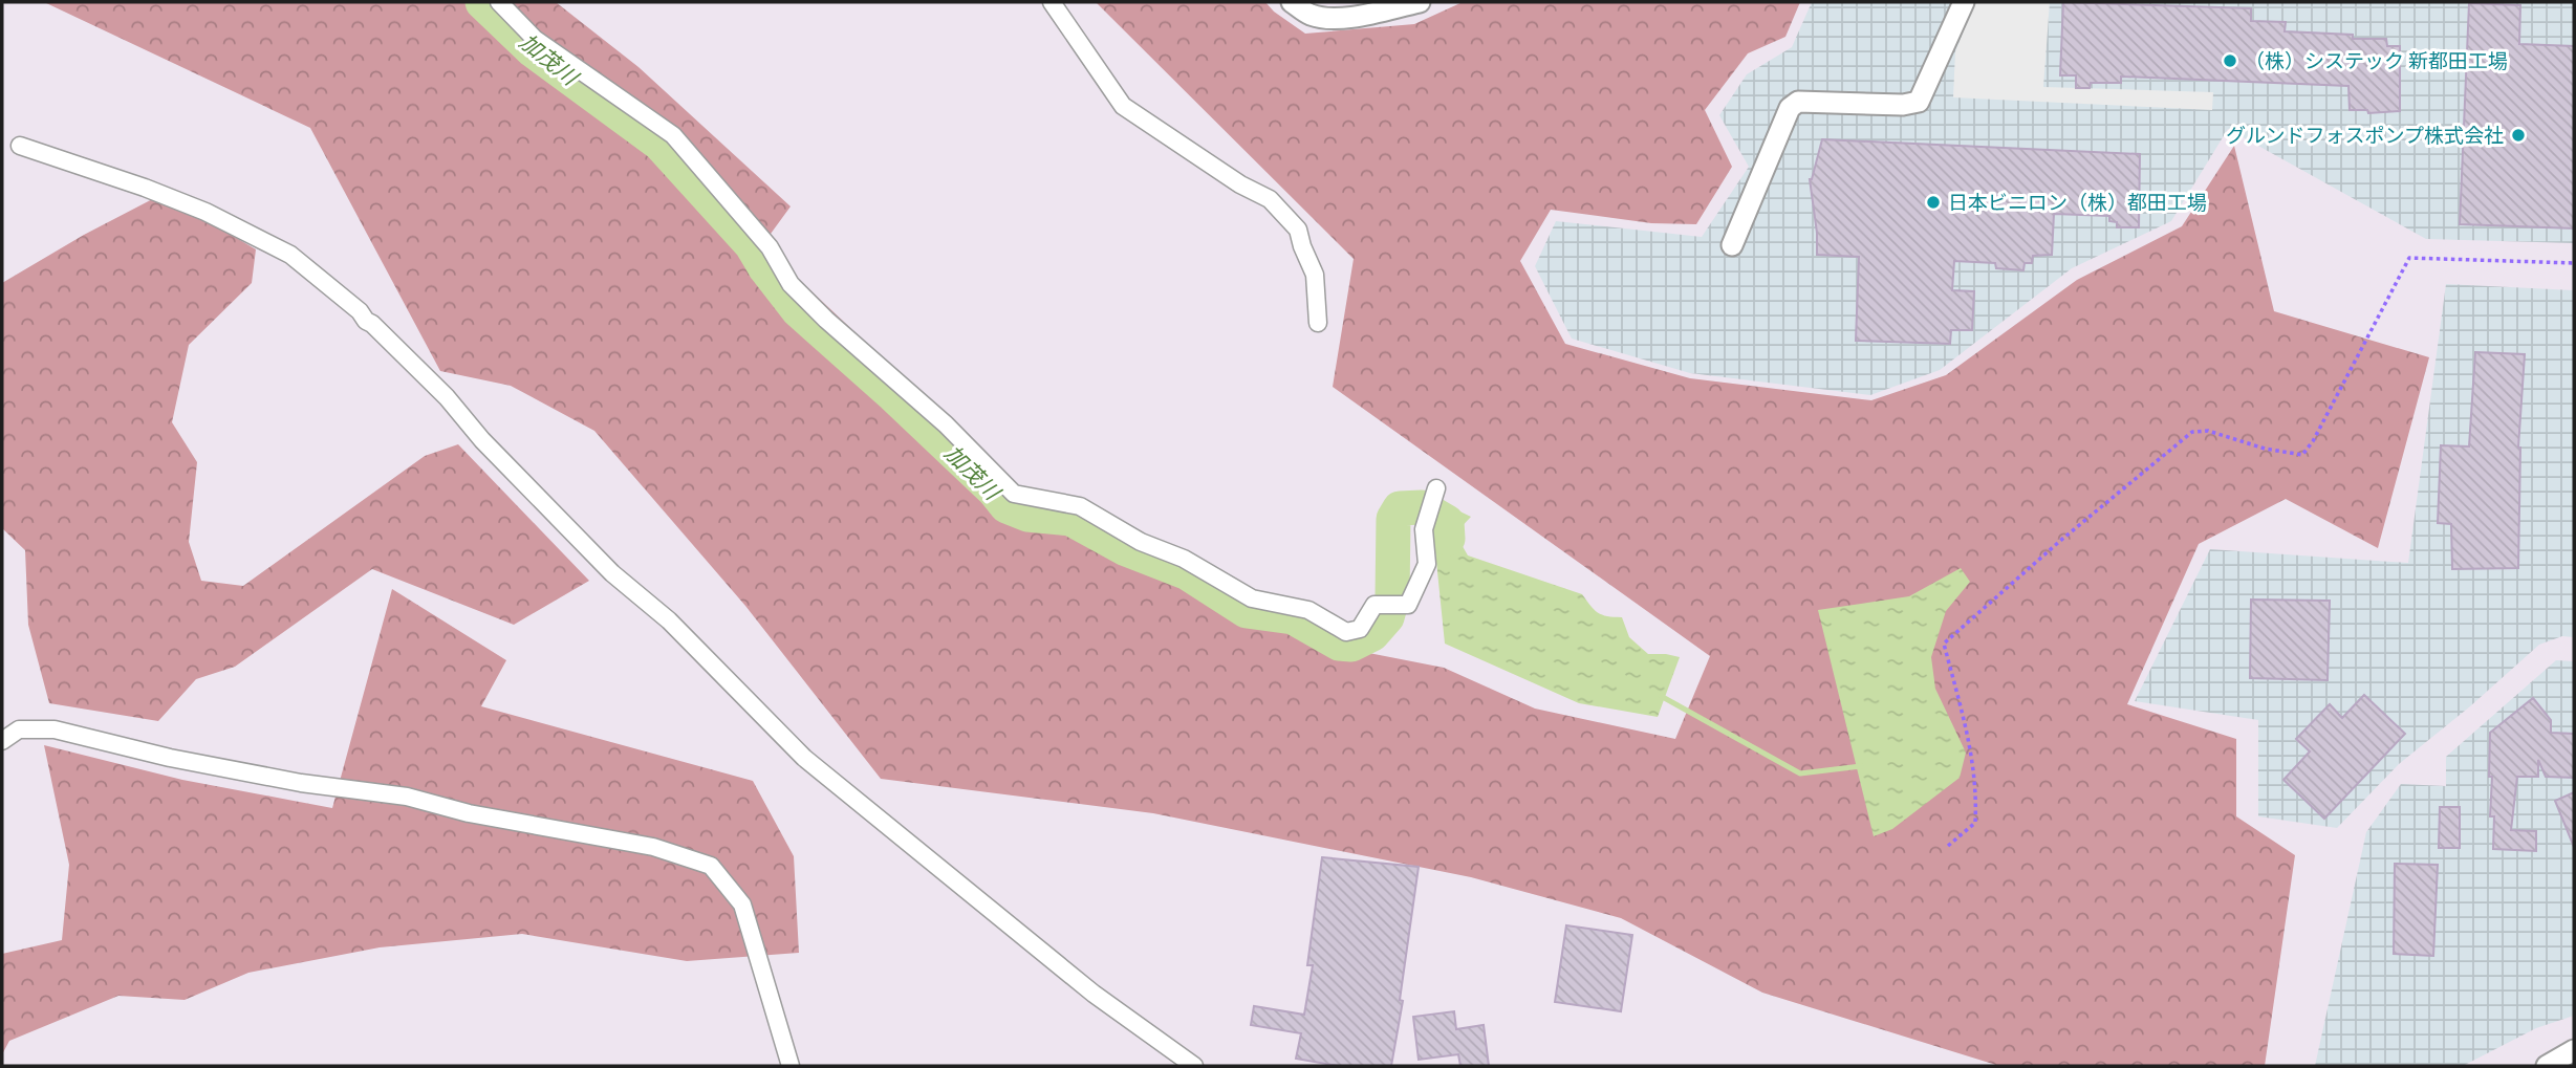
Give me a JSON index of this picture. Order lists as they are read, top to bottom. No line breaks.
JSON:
{"water":["加茂川"],"places":["（株）システック 新都田工場","グルンドフォスポンプ株式会社","日本ビニロン（株）都田工場"]}
